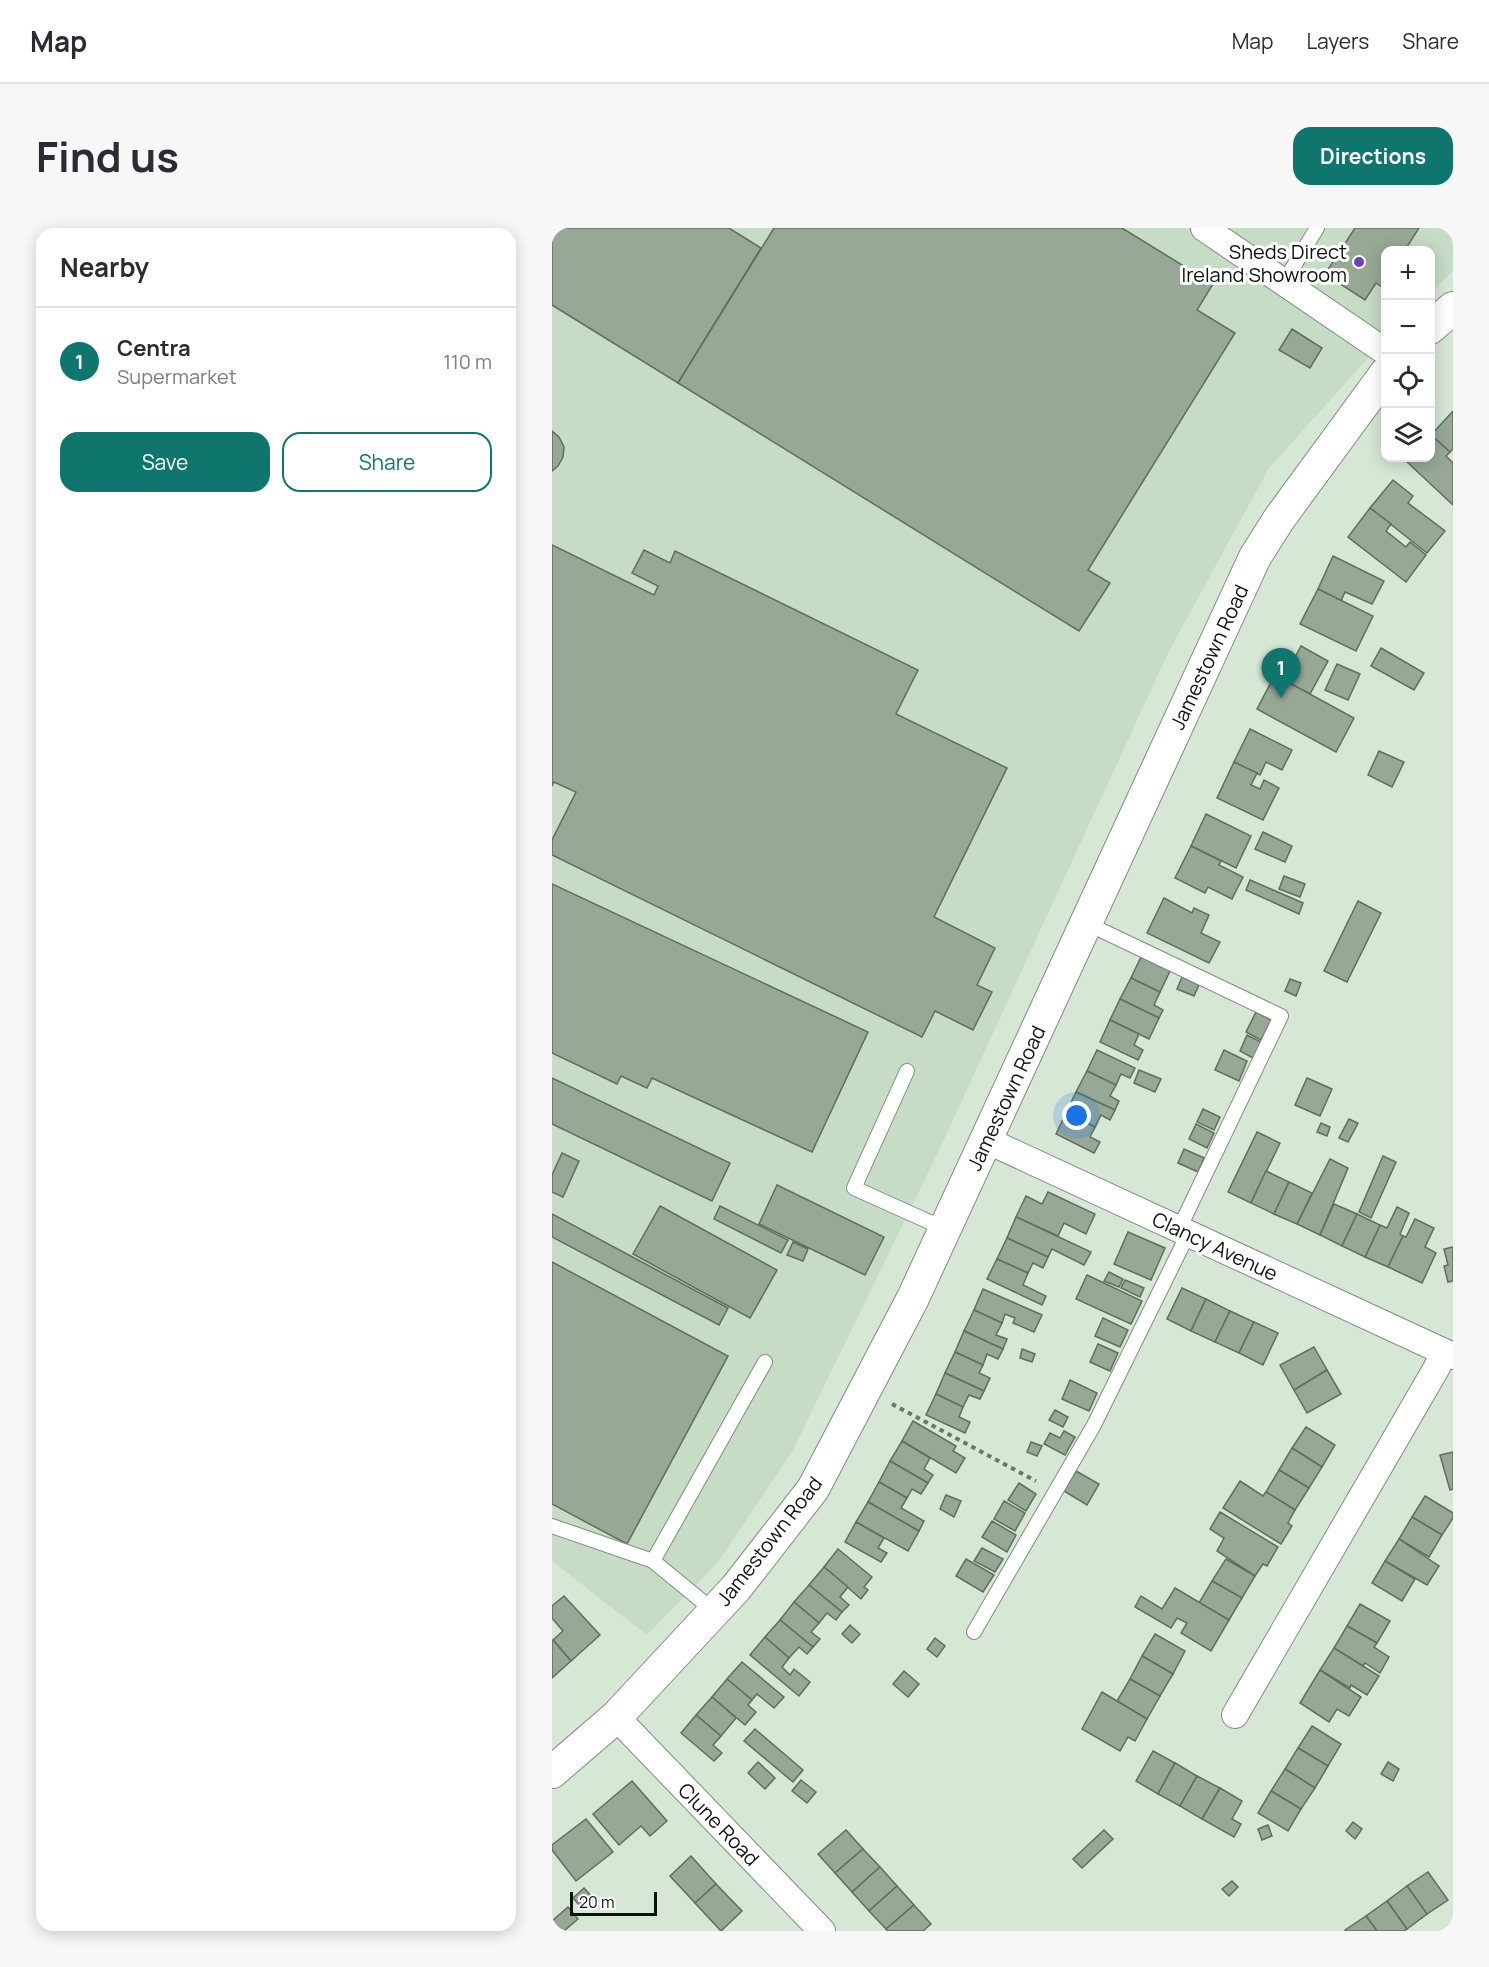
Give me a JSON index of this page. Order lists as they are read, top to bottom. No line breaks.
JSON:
{"streets":{"street":["Jamestown Road","Clancy Avenue","Clune Road"]},"crossings":[["Jamestown Road","Clancy Avenue"],["Jamestown Road","Clune Road"]],"places":["Sheds Direct Ireland Showroom"],"scale_bar":"20 m","page":{"header":"Map","nav":["Map","Layers","Share"],"title":"Find us","buttons":["Directions",["Save","Share"]],"heading":"Nearby","map_buttons":["+","−"],"list":[{"mark":"1","name":"Centra","note":"Supermarket","value":"110 m"}],"pins":"1","scale":"20 m"}}
